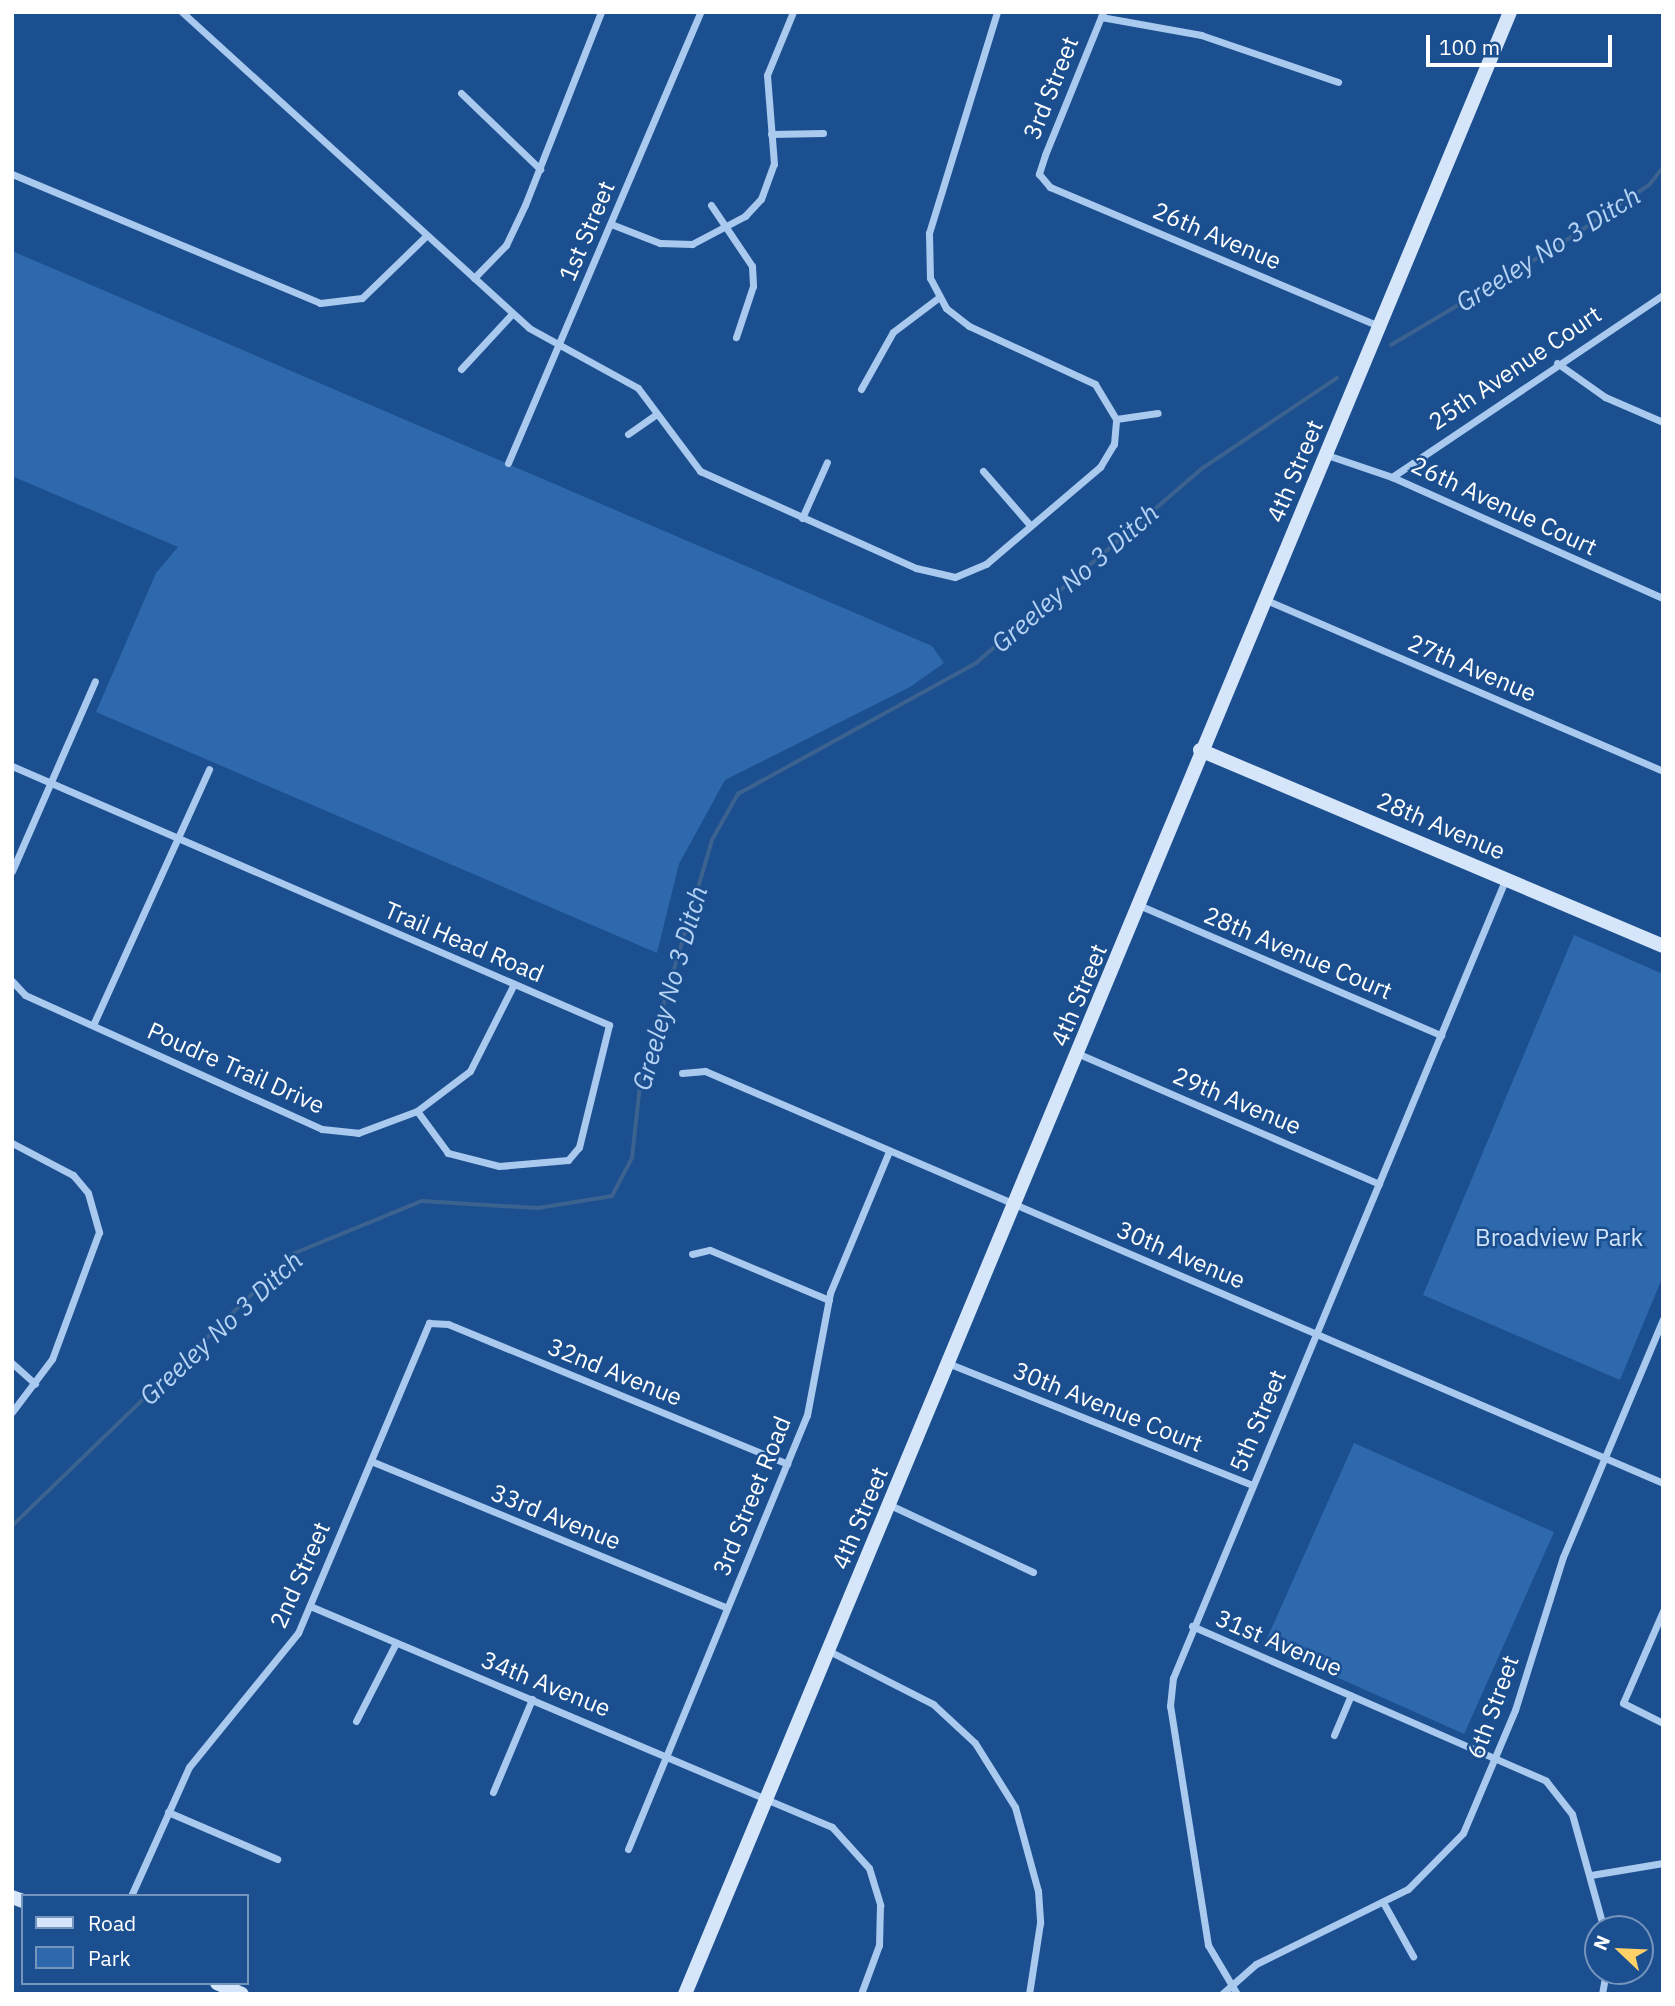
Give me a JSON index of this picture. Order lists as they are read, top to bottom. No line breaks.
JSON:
{"streets":{"main road":["4th Street","28th Avenue"],"street":["3rd Street","1st Street","26th Avenue","25th Avenue Court","26th Avenue Court","27th Avenue","Trail Head Road","28th Avenue Court","Poudre Trail Drive","29th Avenue","30th Avenue","32nd Avenue","30th Avenue Court","5th Street","3rd Street Road","33rd Avenue","2nd Street","31st Avenue","34th Avenue","6th Street"]},"crossings":[["3rd Street","26th Avenue"],["26th Avenue","4th Street"],["25th Avenue Court","26th Avenue Court"],["4th Street","26th Avenue Court"],["4th Street","27th Avenue"],["4th Street","28th Avenue"],["4th Street","28th Avenue Court"],["4th Street","29th Avenue"],["4th Street","30th Avenue"],["4th Street","30th Avenue Court"],["4th Street","34th Avenue"],["28th Avenue","5th Street"],["Trail Head Road","Poudre Trail Drive"],["28th Avenue Court","5th Street"],["29th Avenue","5th Street"],["30th Avenue","5th Street"],["30th Avenue","3rd Street Road"],["30th Avenue","6th Street"],["32nd Avenue","3rd Street Road"],["32nd Avenue","2nd Street"],["30th Avenue Court","5th Street"],["5th Street","31st Avenue"],["5th Street","6th Street"],["3rd Street Road","33rd Avenue"],["3rd Street Road","34th Avenue"],["33rd Avenue","2nd Street"],["2nd Street","34th Avenue"],["31st Avenue","6th Street"]],"water":["Greeley No 3 Ditch"],"parks":["Broadview Park"],"legend":["Road","Park"],"scale_bar":"100 m","north":"top left"}
